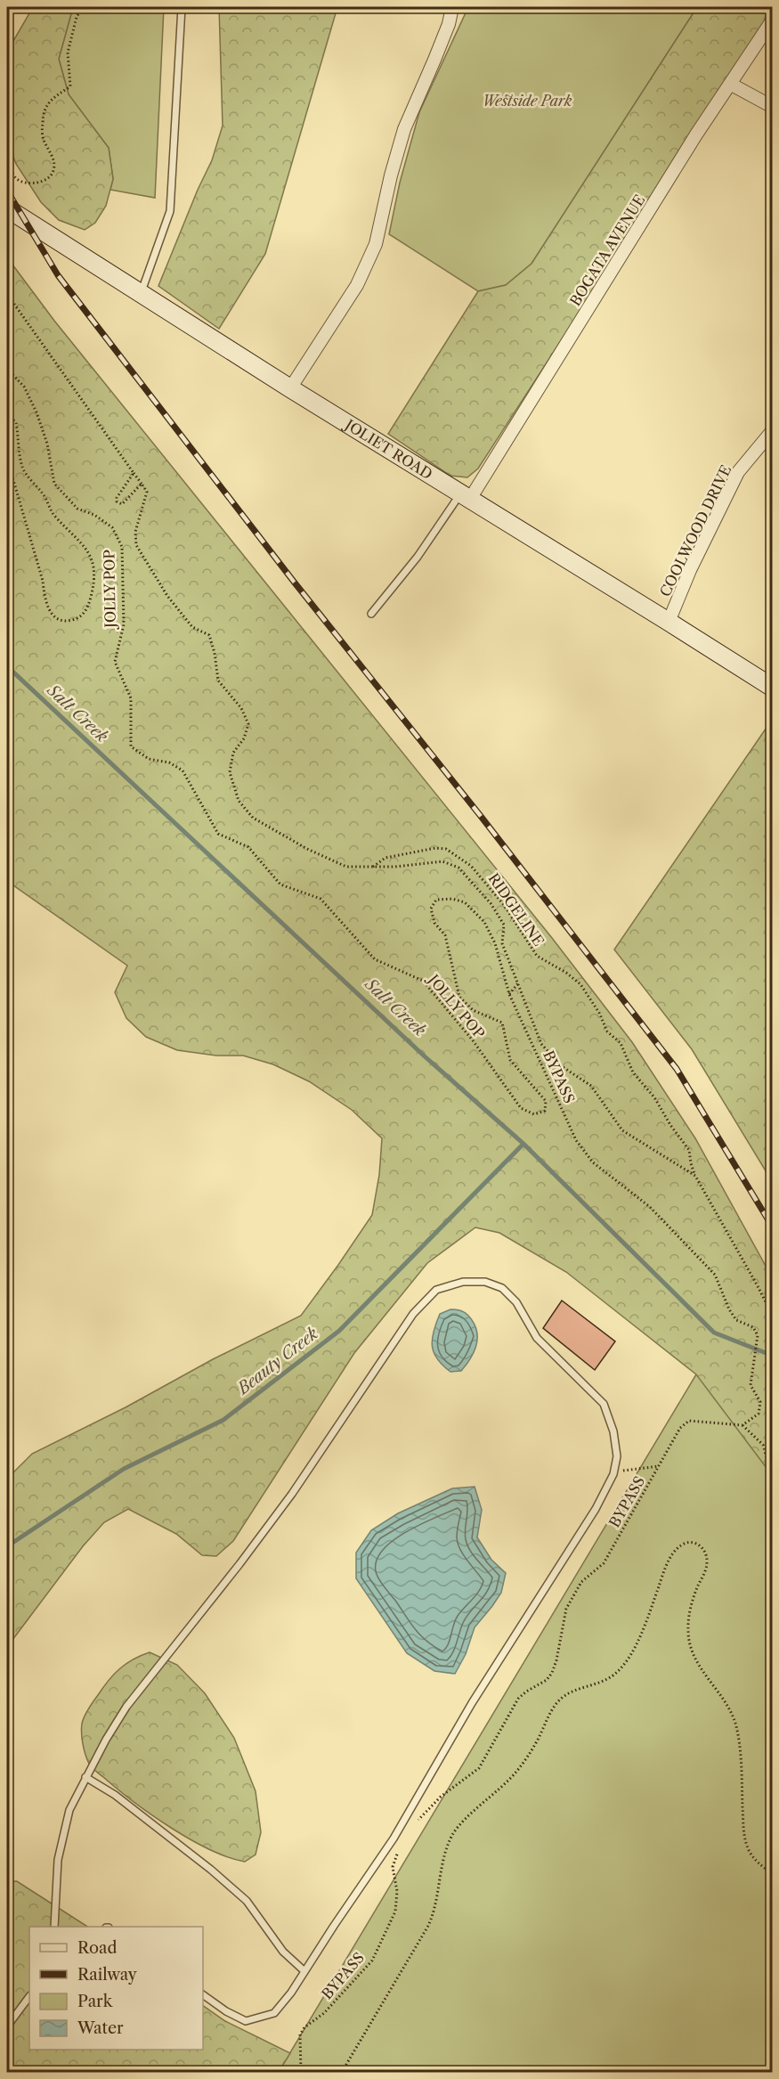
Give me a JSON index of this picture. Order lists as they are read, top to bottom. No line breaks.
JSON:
{"streets":{"main road":["JOLIET ROAD"],"street":["BOGATA AVENUE","COOLWOOD DRIVE"],"path":["JOLLY POP","RIDGELINE","BYPASS"]},"crossings":[["BOGATA AVENUE","JOLIET ROAD"],["JOLIET ROAD","COOLWOOD DRIVE"],["JOLLY POP","RIDGELINE"],["JOLLY POP","BYPASS"]],"water":["Salt Creek","Beauty Creek"],"parks":["Westside Park"],"legend":["Road","Railway","Park","Water"]}
